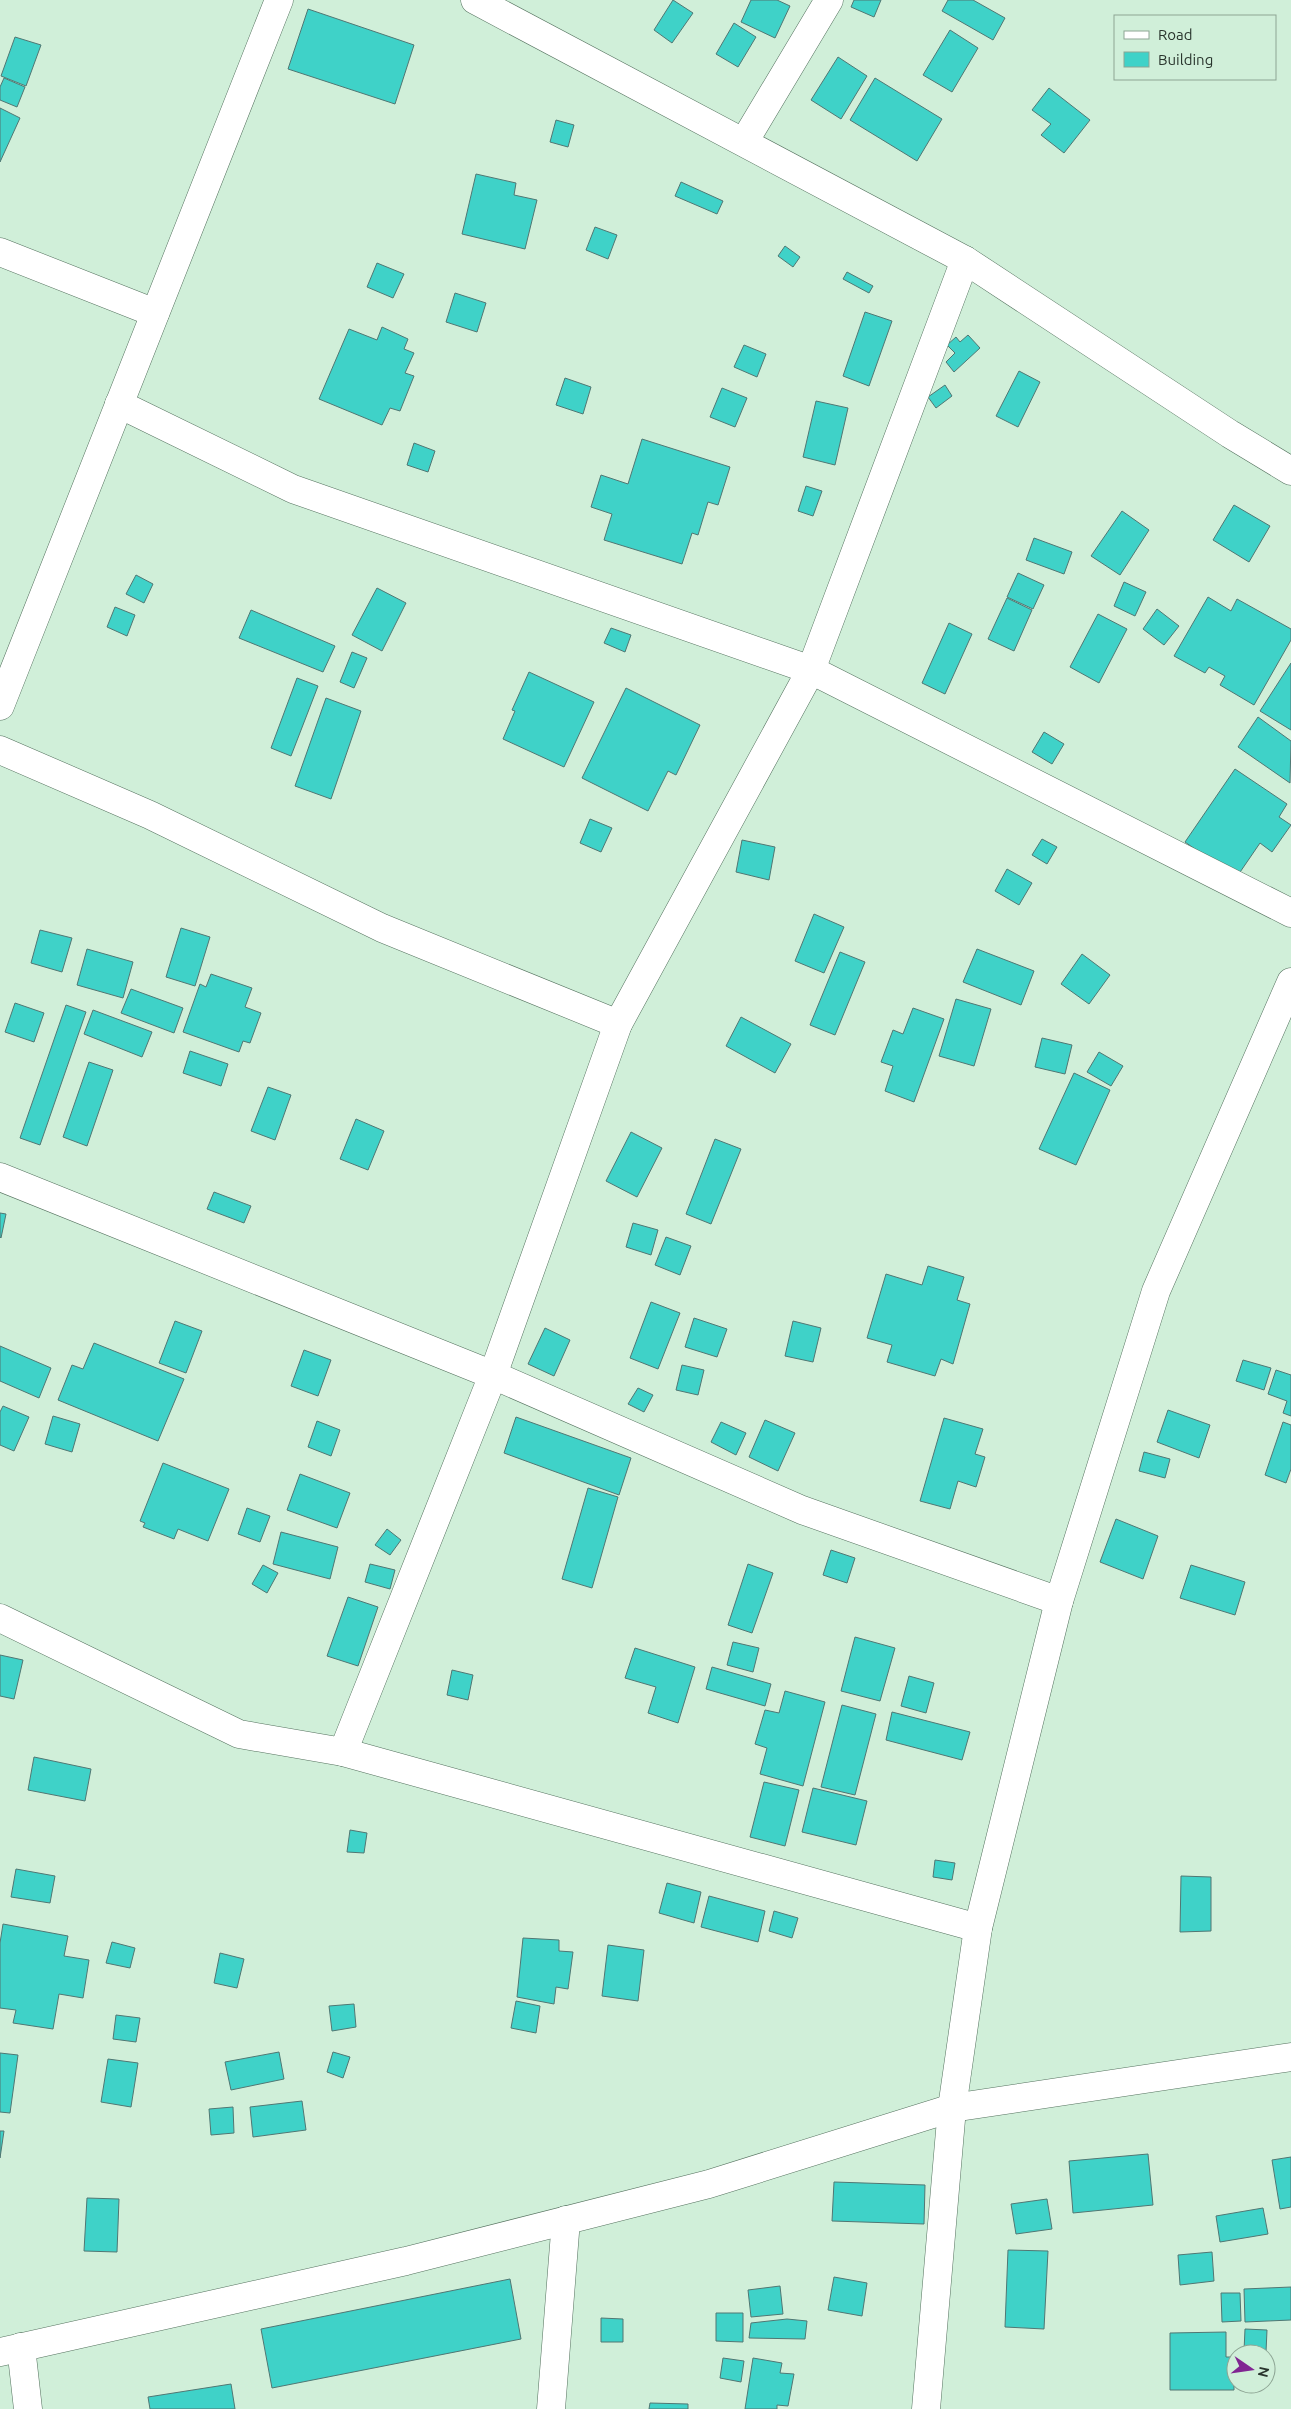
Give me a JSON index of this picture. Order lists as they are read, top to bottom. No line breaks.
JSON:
{"legend":["Road","Building"],"north":"right"}
